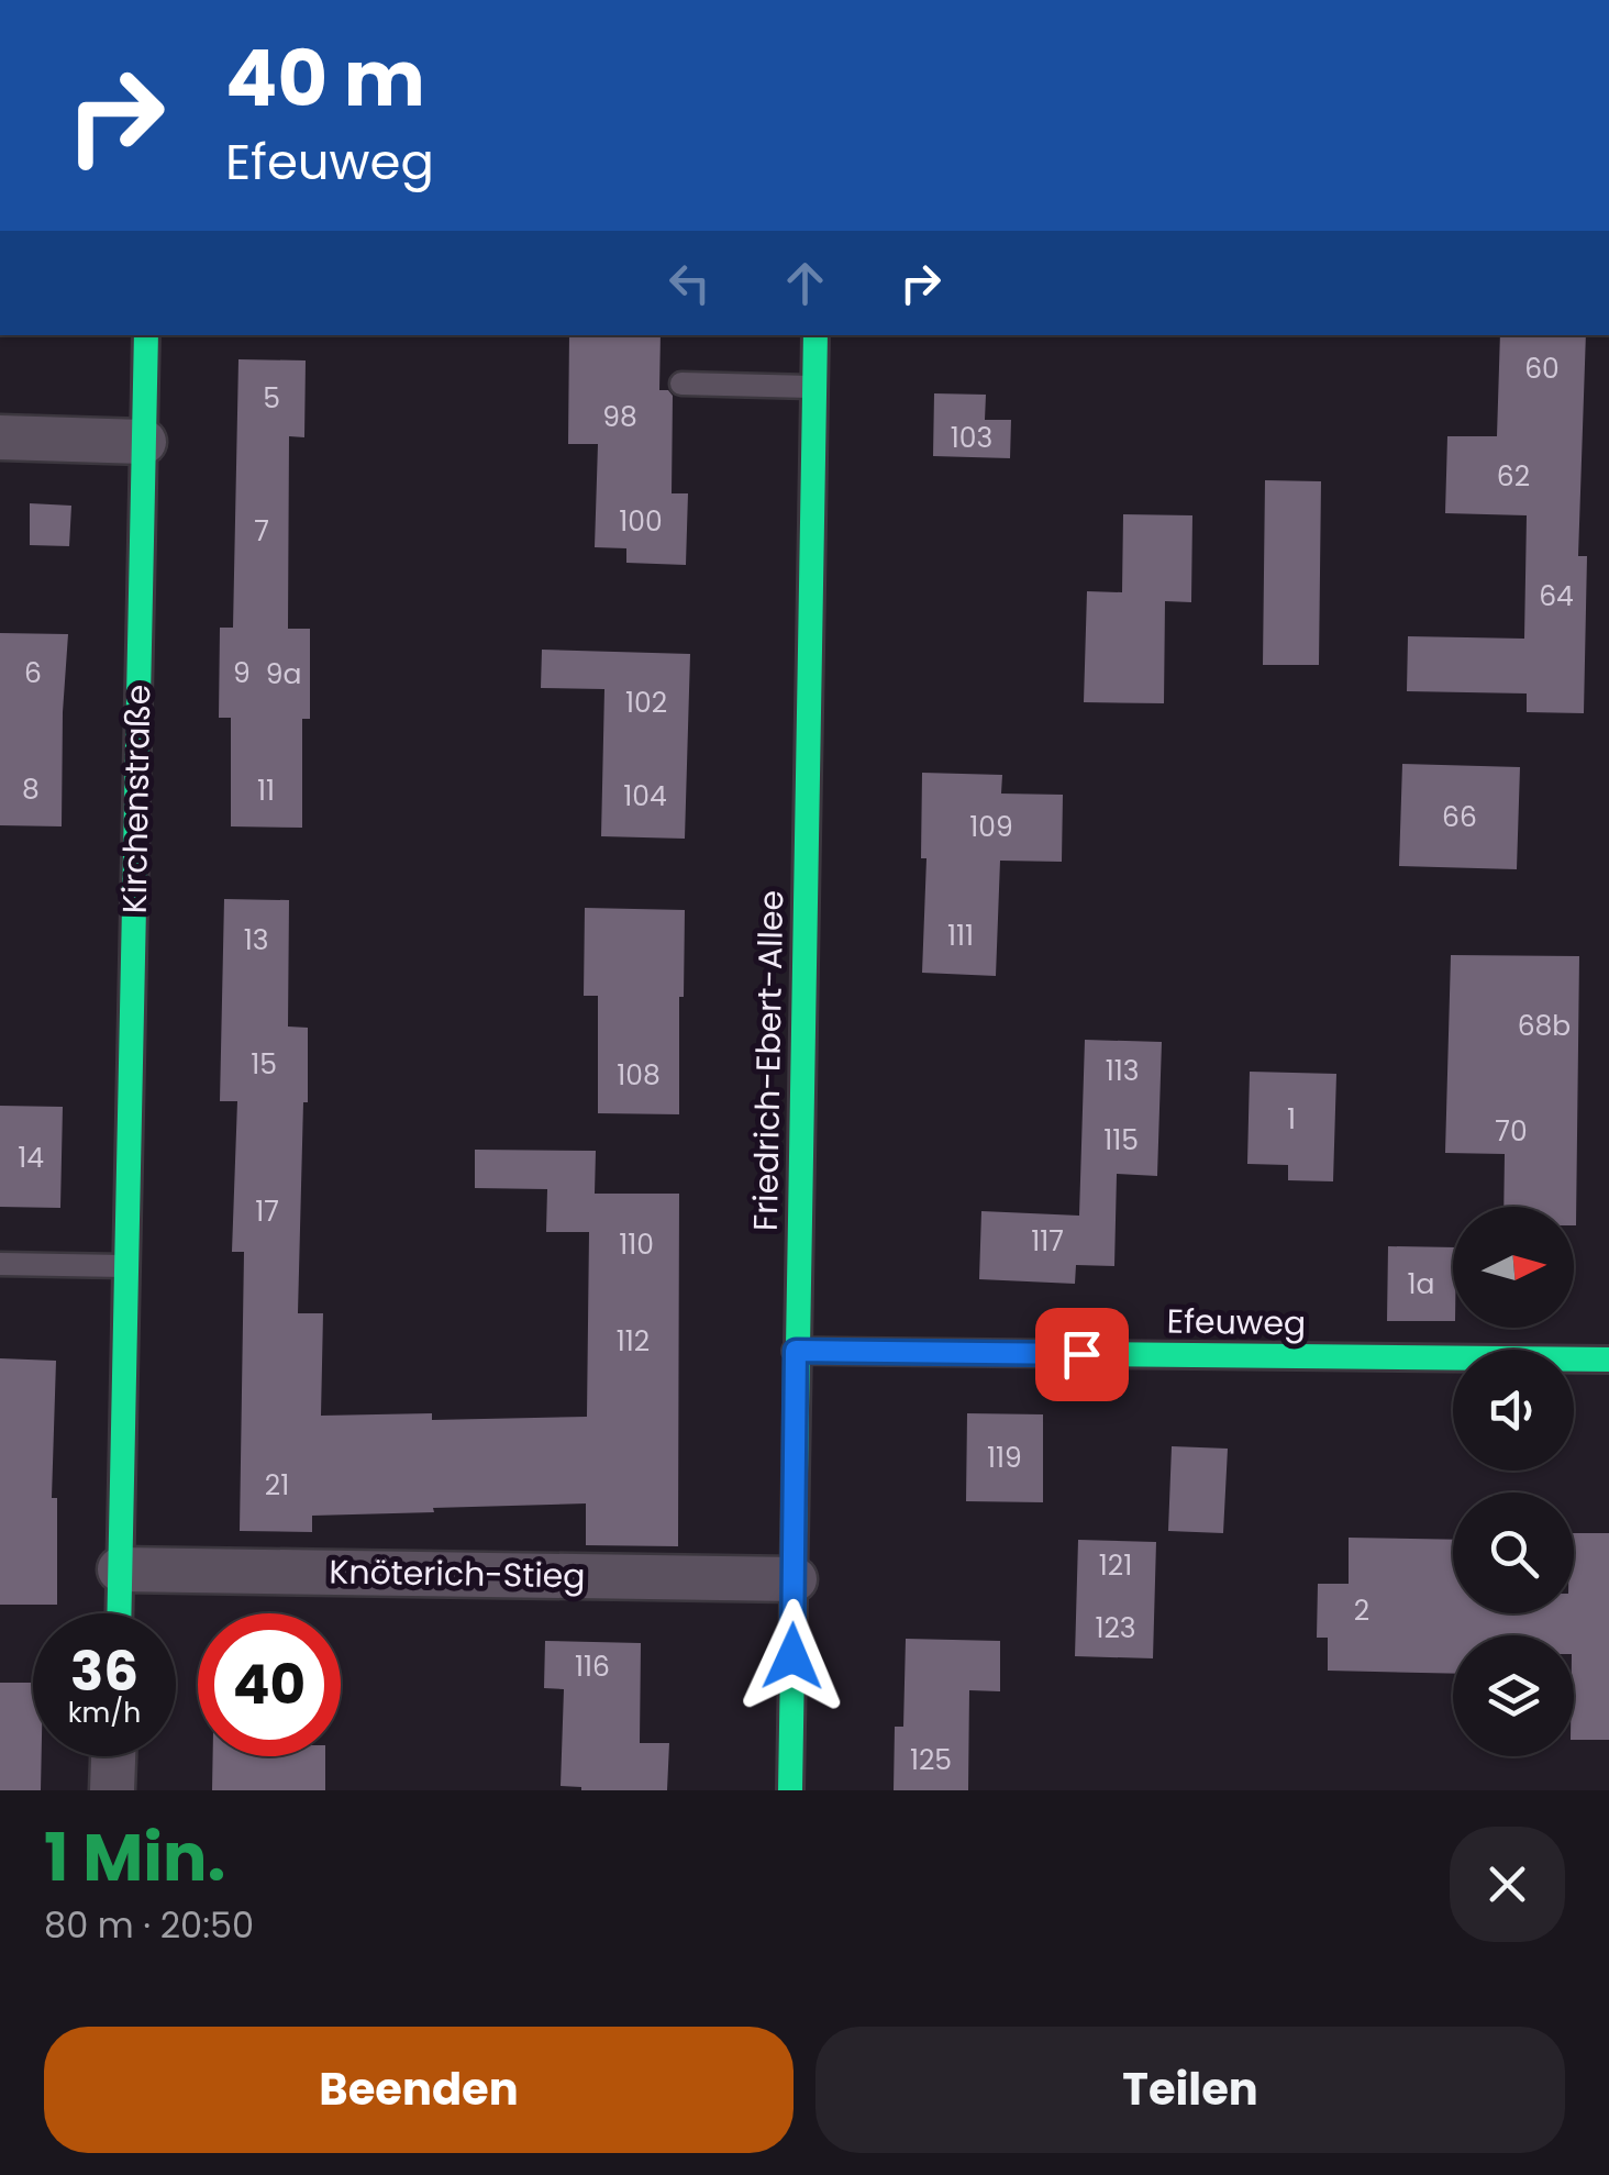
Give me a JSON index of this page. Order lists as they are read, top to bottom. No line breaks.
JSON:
{"streets":{"street":["Kirchenstraße","Friedrich-Ebert-Allee","Efeuweg","Knöterich-Stieg"]},"crossings":[["Kirchenstraße","Knöterich-Stieg"],["Friedrich-Ebert-Allee","Efeuweg"],["Friedrich-Ebert-Allee","Knöterich-Stieg"]],"house_numbers":["60","5","98","103","62","100","7","64","6","9","9a","102","8","11","104","66","109","111","13","68b","15","113","108","1","70","115","14","17","117","110","1a","112","119","21","121","2","123","116","125"],"north":"right","page":{"turn":["40 m","Efeuweg"],"speed":"36 km/h","limit":"40","heading":["1 Min.","80 m · 20:50"],"buttons":["Beenden","Teilen"]}}
